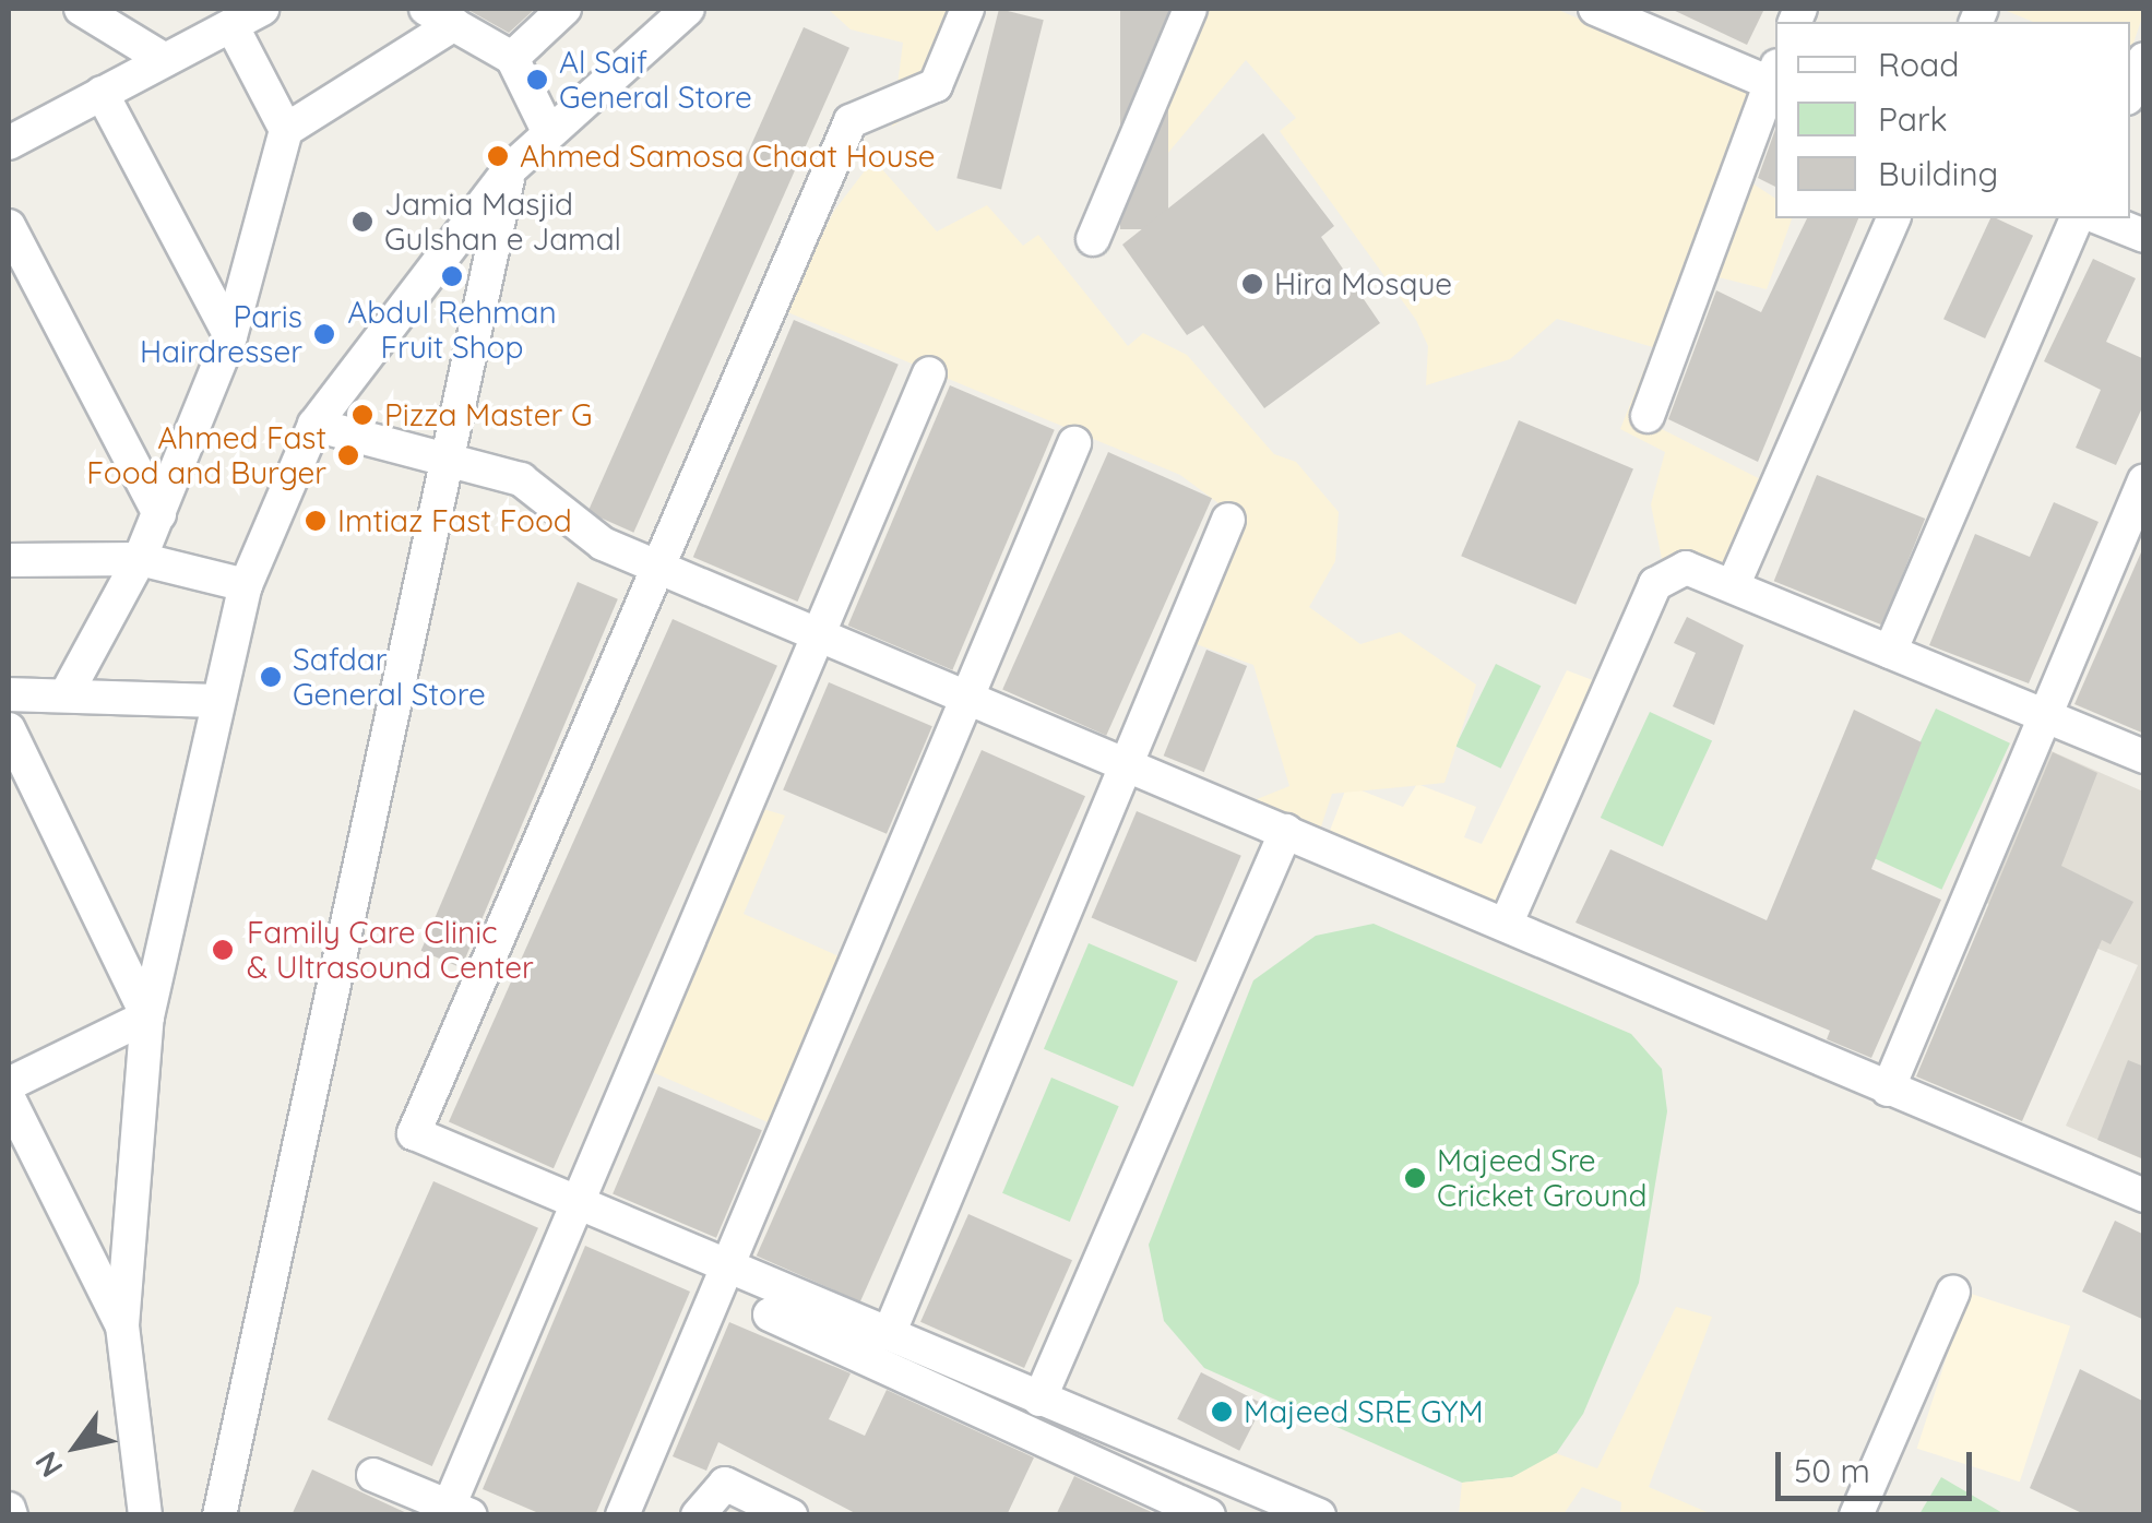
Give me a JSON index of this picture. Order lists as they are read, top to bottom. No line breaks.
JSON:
{"places":["Al Saif General Store","Ahmed Samosa Chaat House","Jamia Masjid Gulshan e Jamal","Abdul Rehman Fruit Shop","Hira Mosque","Paris Hairdresser","Pizza Master G","Ahmed Fast Food and Burger","Imtiaz Fast Food","Safdar General Store","Family Care Clinic & Ultrasound Center","Majeed Sre Cricket Ground","Majeed SRE GYM"],"legend":["Road","Park","Building"],"scale_bar":"50 m","north":"bottom left"}
